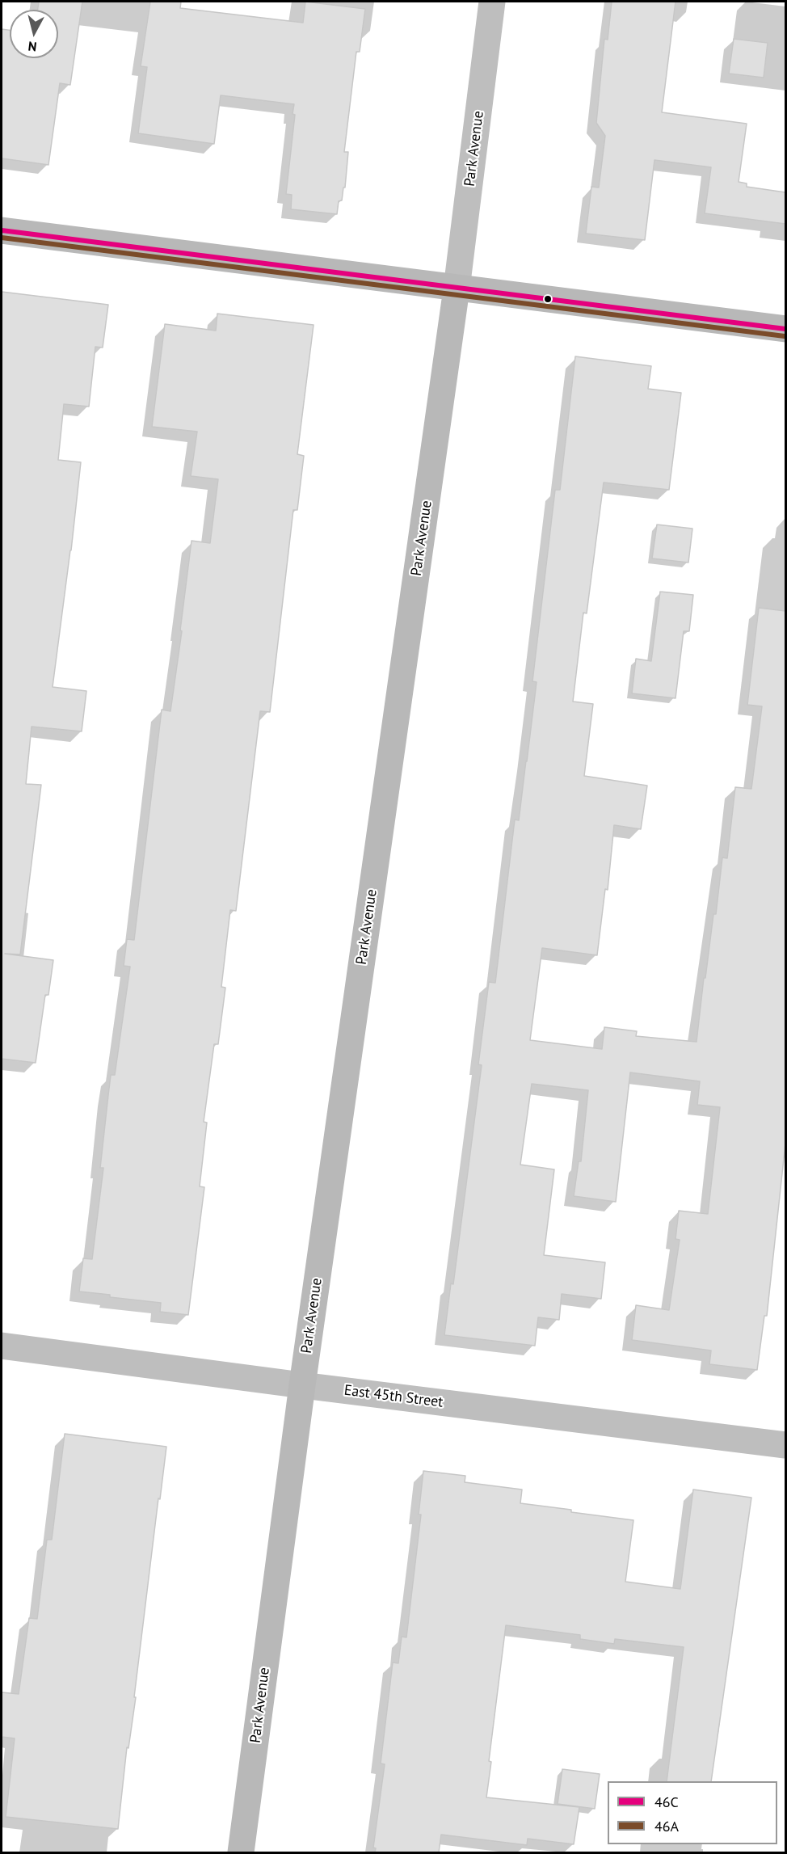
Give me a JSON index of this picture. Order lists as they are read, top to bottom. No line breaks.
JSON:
{"streets":{"street":["Park Avenue","East 45th Street"]},"crossings":[["Park Avenue","East 45th Street"]],"lines":["transit line 46C","transit line 46A"],"legend":["46C","46A"],"north":"bottom"}
